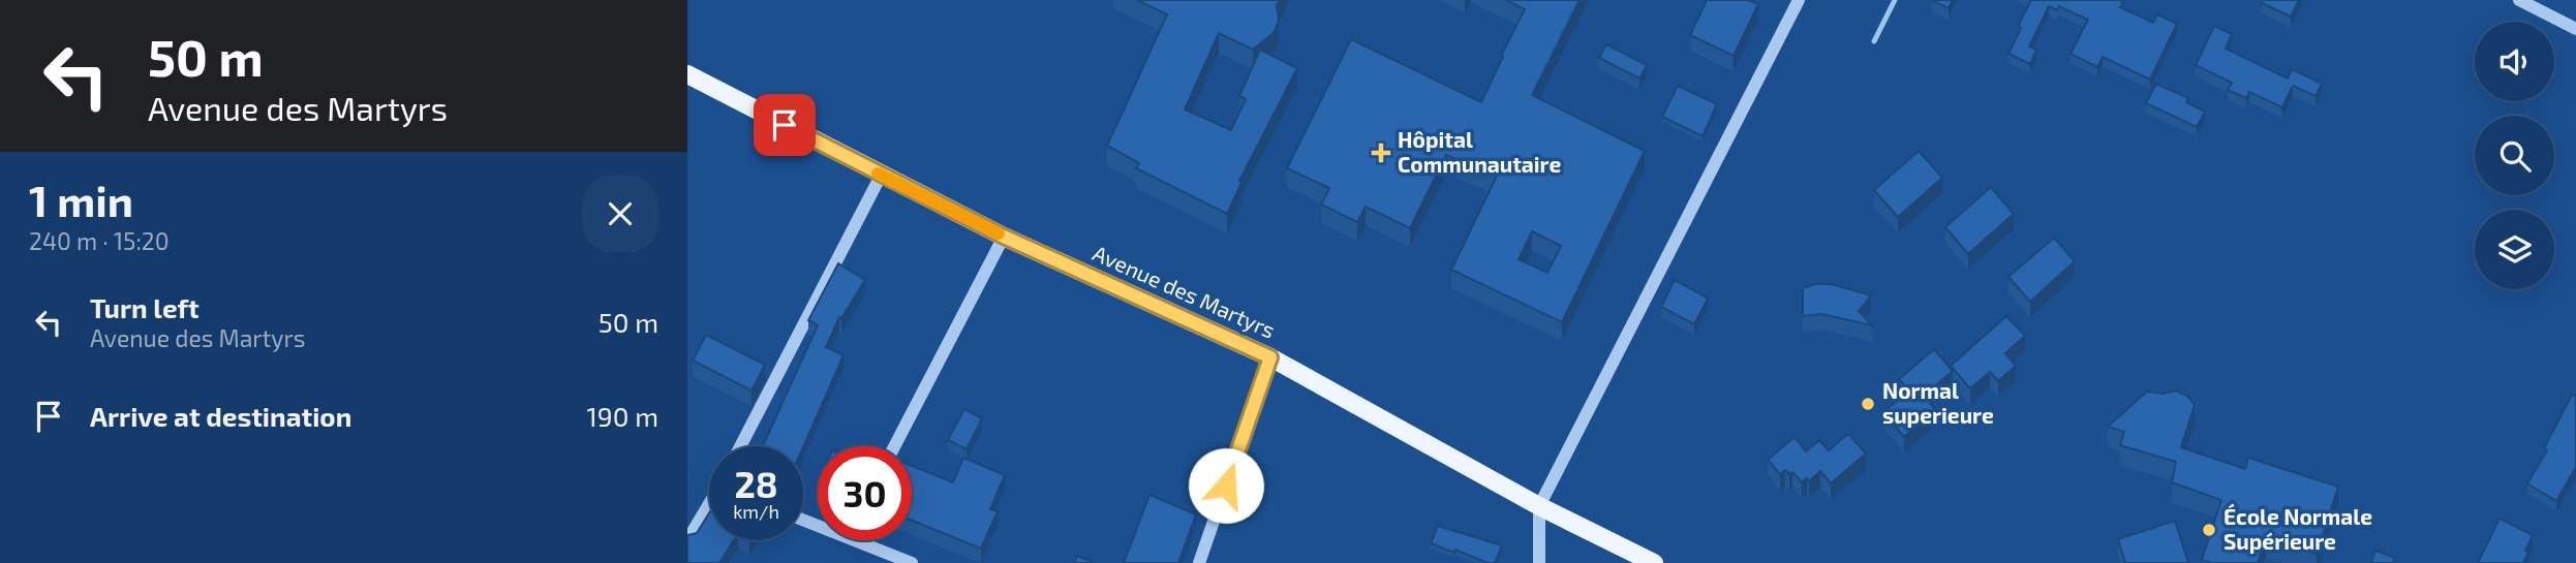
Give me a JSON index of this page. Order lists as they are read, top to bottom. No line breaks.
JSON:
{"streets":{"main road":["Avenue des Martyrs"]},"places":{"health":["Hôpital Communautaire"],"other":["Normal superieure","École Normale Supérieure"]},"page":{"turn":["50 m","Avenue des Martyrs"],"heading":["1 min","240 m · 15:20"],"list":[{"name":"Turn left","note":"Avenue des Martyrs","value":"50 m"},{"name":"Arrive at destination","value":"190 m"}],"speed":"28 km/h","limit":"30"}}
